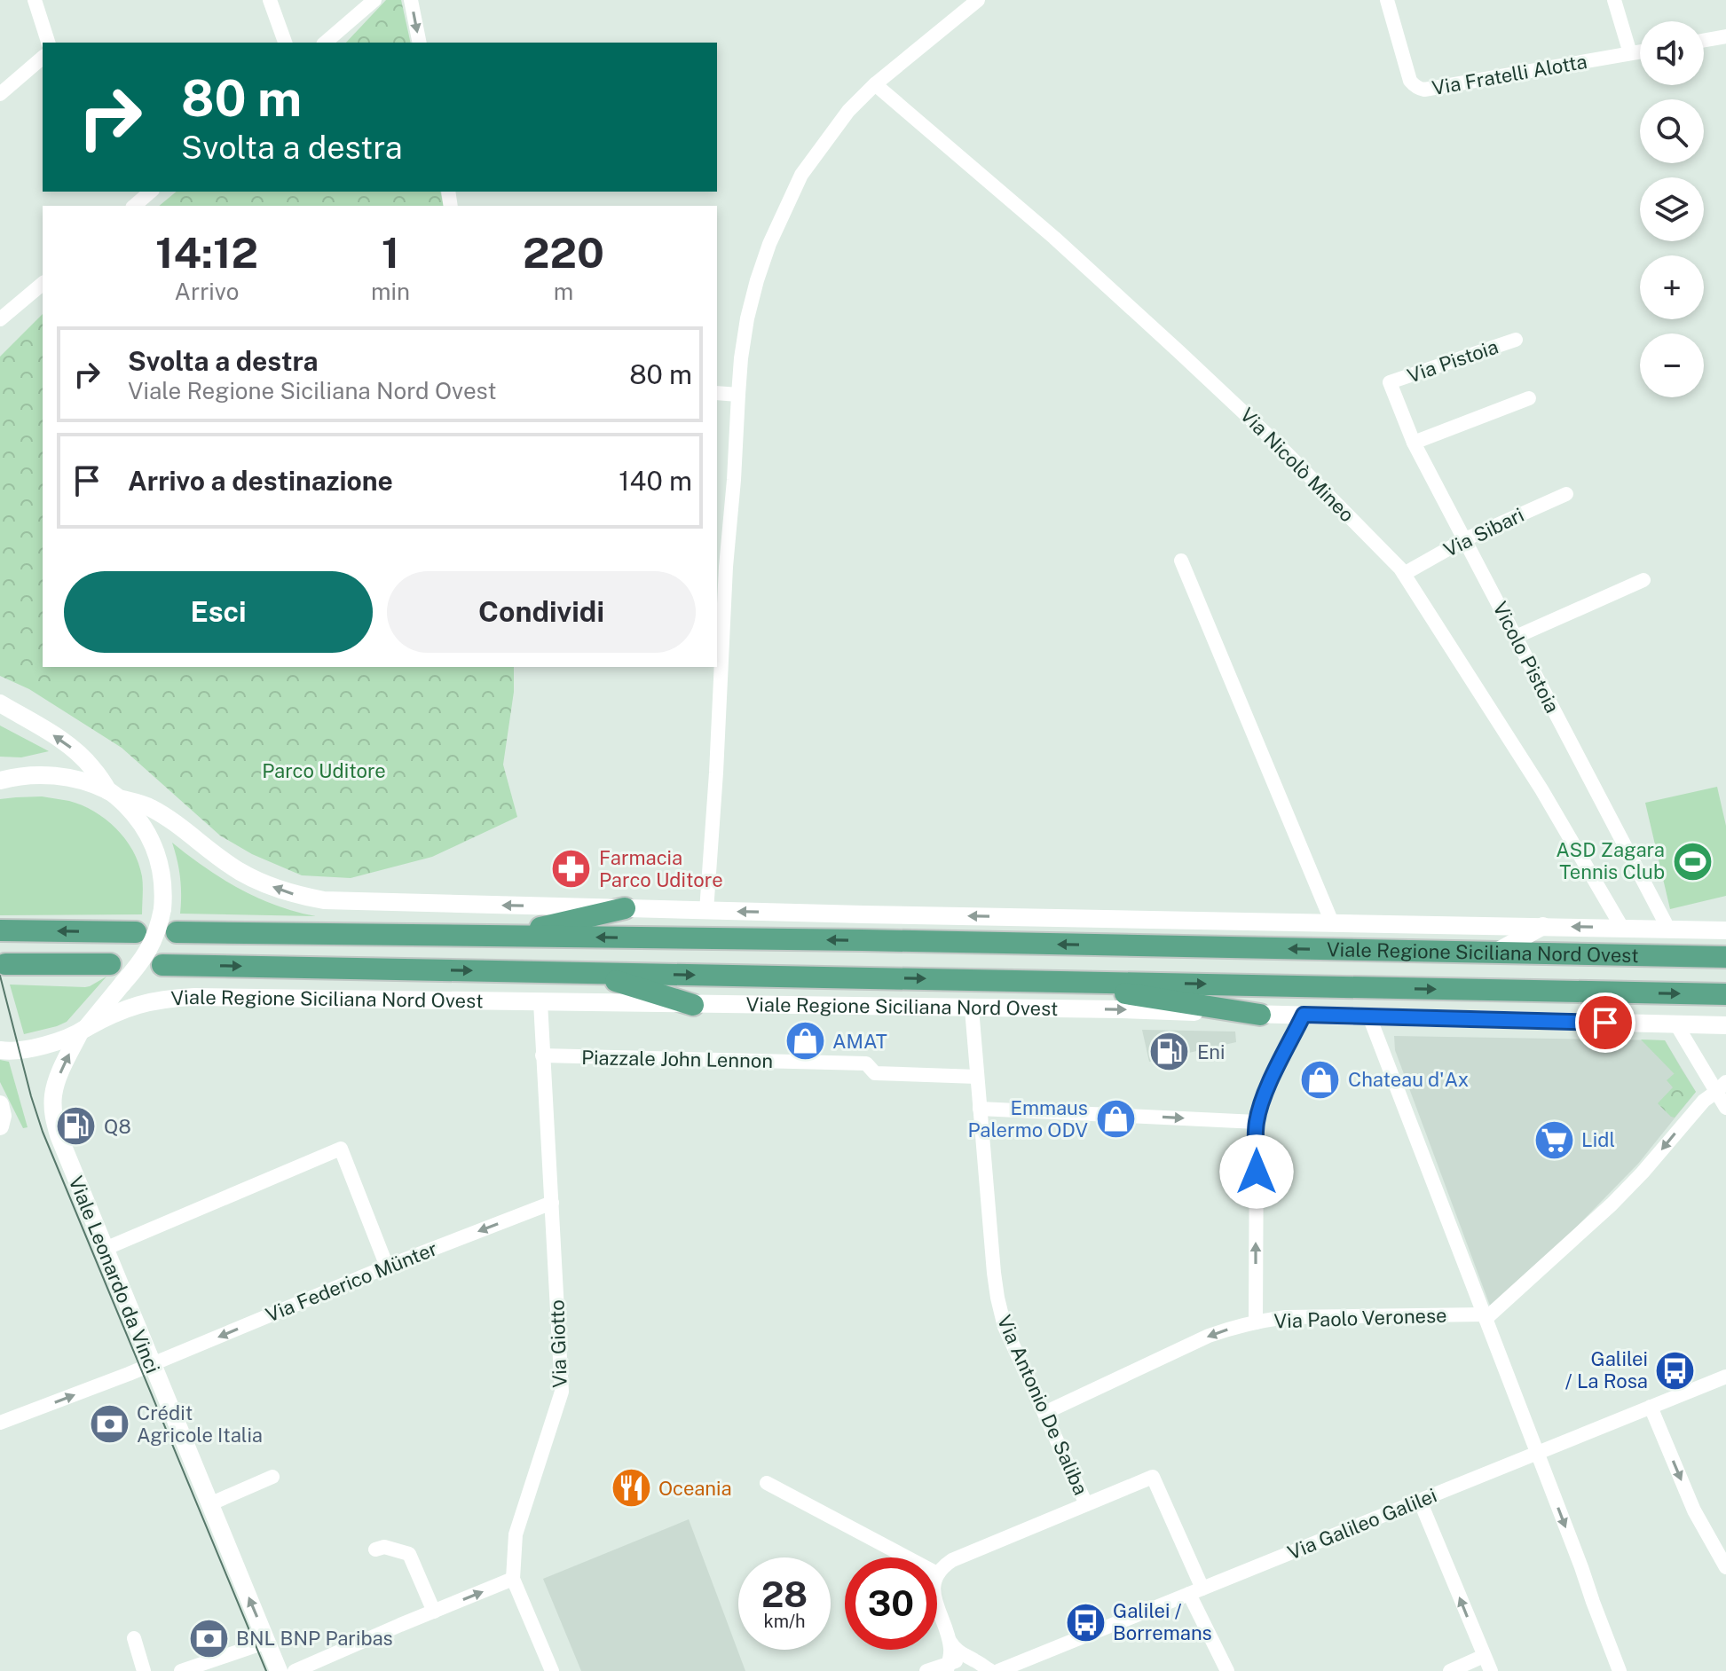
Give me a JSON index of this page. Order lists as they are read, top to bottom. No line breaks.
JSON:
{"streets":{"main road":["Viale Regione Siciliana Nord Ovest"],"street":["Via Fratelli Alotta","Via Pistoia","Via Nicolò Mineo","Via Sibari","Vicolo Pistoia","Piazzale John Lennon","Viale Leonardo da Vinci","Via Federico Münter","Via Paolo Veronese","Via Giotto","Via Antonio De Saliba","Via Galileo Galilei"]},"crossings":[["Via Pistoia","Vicolo Pistoia"],["Via Nicolò Mineo","Via Sibari"],["Via Sibari","Vicolo Pistoia"],["Viale Regione Siciliana Nord Ovest","Viale Leonardo da Vinci"],["Viale Regione Siciliana Nord Ovest","Via Giotto"],["Viale Regione Siciliana Nord Ovest","Via Antonio De Saliba"],["Piazzale John Lennon","Via Giotto"],["Piazzale John Lennon","Via Antonio De Saliba"],["Viale Leonardo da Vinci","Via Federico Münter"],["Via Federico Münter","Via Giotto"],["Via Paolo Veronese","Via Antonio De Saliba"]],"one_way":["Viale Leonardo da Vinci","Via Paolo Veronese"],"parks":["Parco Uditore"],"places":{"sports":["ASD Zagara Tennis Club"],"pharmacy":["Farmacia Parco Uditore"],"shop":["AMAT","Chateau d'Ax","Emmaus Palermo ODV"],"fuel station":["Eni","Q8"],"supermarket":["Lidl"],"bus stop":["Galilei / La Rosa","Galilei / Borremans"],"bank":["Crédit Agricole Italia","BNL BNP Paribas"],"restaurant":["Oceania"]},"page":{"map_buttons":["+","−"],"turn":["80 m","Svolta a destra"],"eta":["14:12","Arrivo","1","min","220","m"],"list":[{"name":"Svolta a destra","note":"Viale Regione Siciliana Nord Ovest","value":"80 m"},{"name":"Arrivo a destinazione","value":"140 m"}],"buttons":["Esci","Condividi"],"speed":"28 km/h","limit":"30"}}
